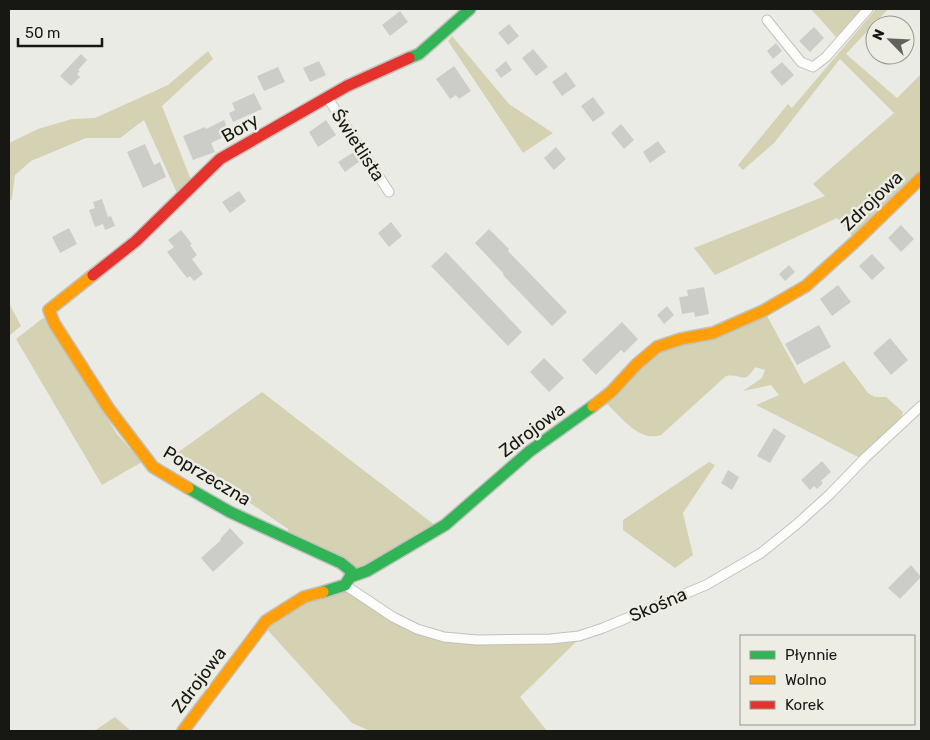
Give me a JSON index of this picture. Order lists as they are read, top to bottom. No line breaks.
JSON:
{"streets":{"street":["Bory","Świetlista","Zdrojowa","Poprzeczna","Skośna"]},"crossings":[["Bory","Świetlista"],["Bory","Poprzeczna"],["Zdrojowa","Poprzeczna"],["Zdrojowa","Skośna"],["Poprzeczna","Skośna"]],"legend":["Płynnie","Wolno","Korek"],"scale_bar":"50 m","north":"top left"}
